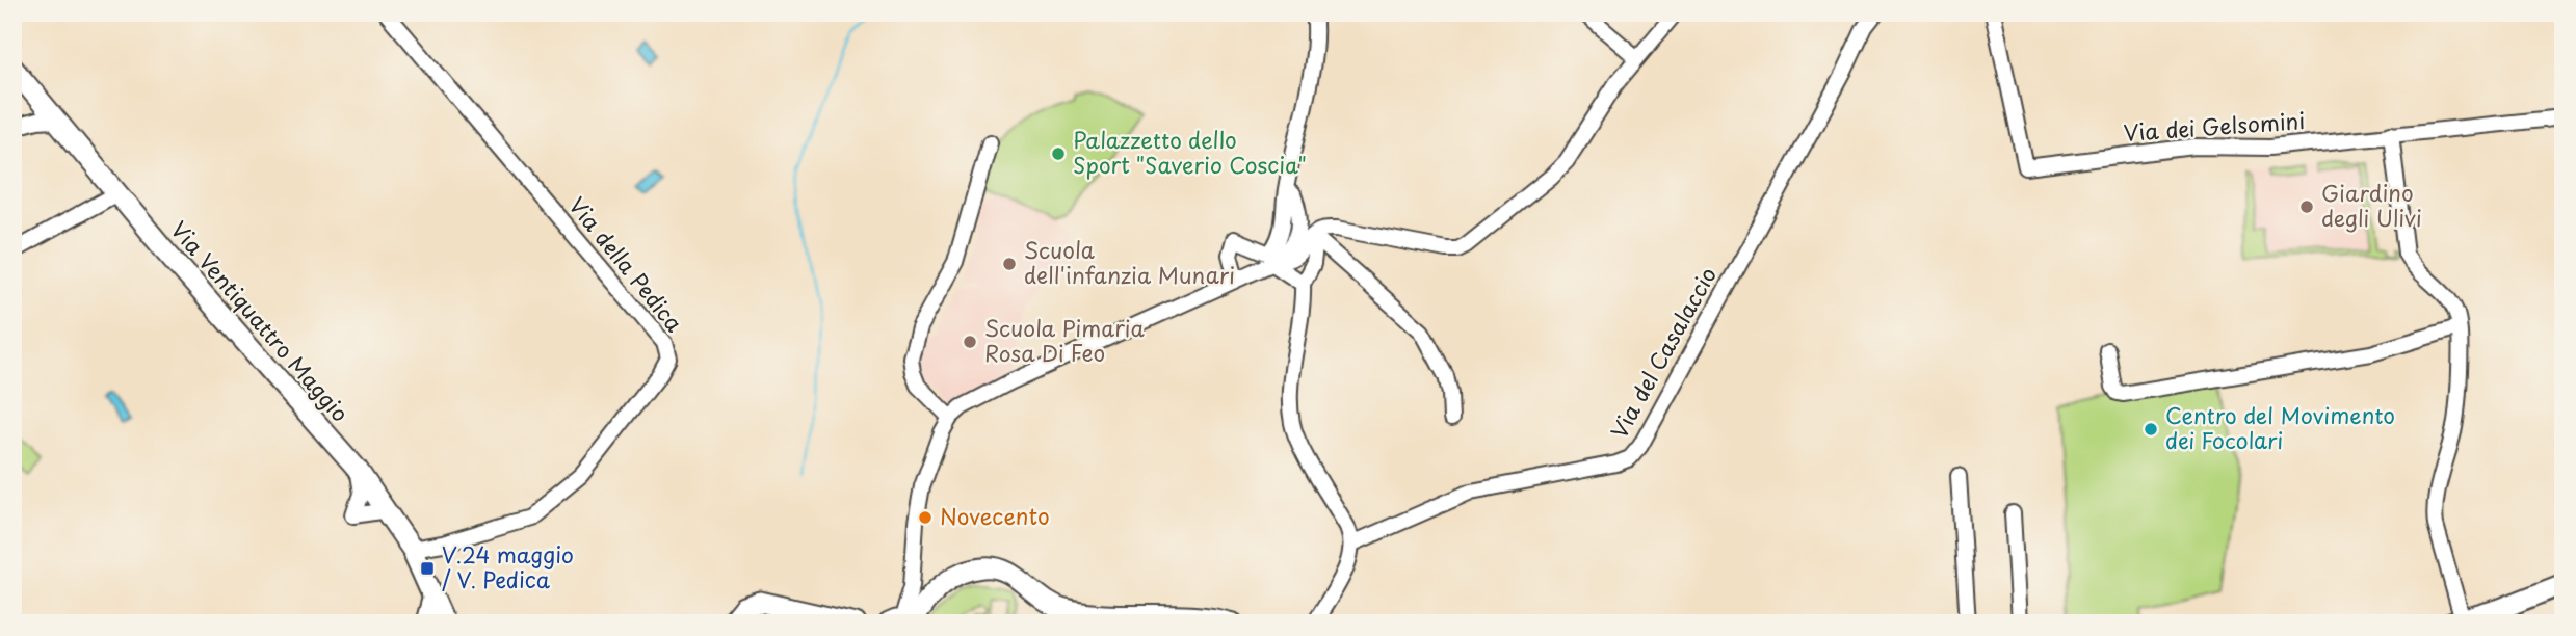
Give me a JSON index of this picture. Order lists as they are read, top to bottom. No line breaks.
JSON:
{"streets":{"main road":["Via Ventiquattro Maggio"],"street":["Via dei Gelsomini","Via della Pedica","Via del Casalaccio"]},"crossings":[["Via della Pedica","Via Ventiquattro Maggio"]],"places":{"other":["Palazzetto dello Sport \"Saverio Coscia\"","Giardino degli Ulivi","Scuola dell'infanzia Munari","Scuola Pimaria Rosa Di Feo","Centro del Movimento dei Focolari","Novecento"],"transit":["V.24 maggio / V. Pedica"]}}
